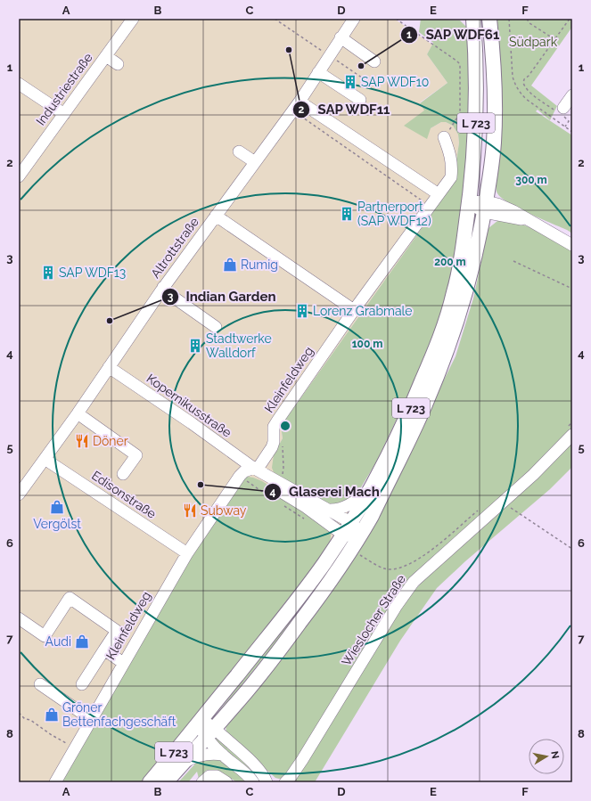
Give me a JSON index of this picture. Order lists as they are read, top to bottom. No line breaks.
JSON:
{"streets":{"main road":["L 723"],"street":["Industriestraße","Altrottstraße","Kleinfeldweg","Kopernikusstraße","Edisonstraße","Wieslocher Straße"]},"crossings":[["L 723","Kopernikusstraße"],["Altrottstraße","Kopernikusstraße"],["Altrottstraße","Edisonstraße"],["Kleinfeldweg","Kopernikusstraße"],["Kleinfeldweg","Edisonstraße"]],"parks":["Südpark"],"places":{"other":["SAP WDF11","SAP WDF61","Indian Garden","Glaserei Mach"],"building":["SAP WDF10","Partnerport (SAP WDF12)","SAP WDF13","Lorenz Grabmale","Stadtwerke Walldorf"],"shop":["Rumig","Vergölst","Audi","Gröner Bettenfachgeschäft"],"restaurant":["Döner","Subway"]},"north":"right","grid":{"columns":["A","B","C","D","E","F"],"rows":["1","2","3","4","5","6","7","8"]},"rings":["300 m","200 m","100 m"]}
